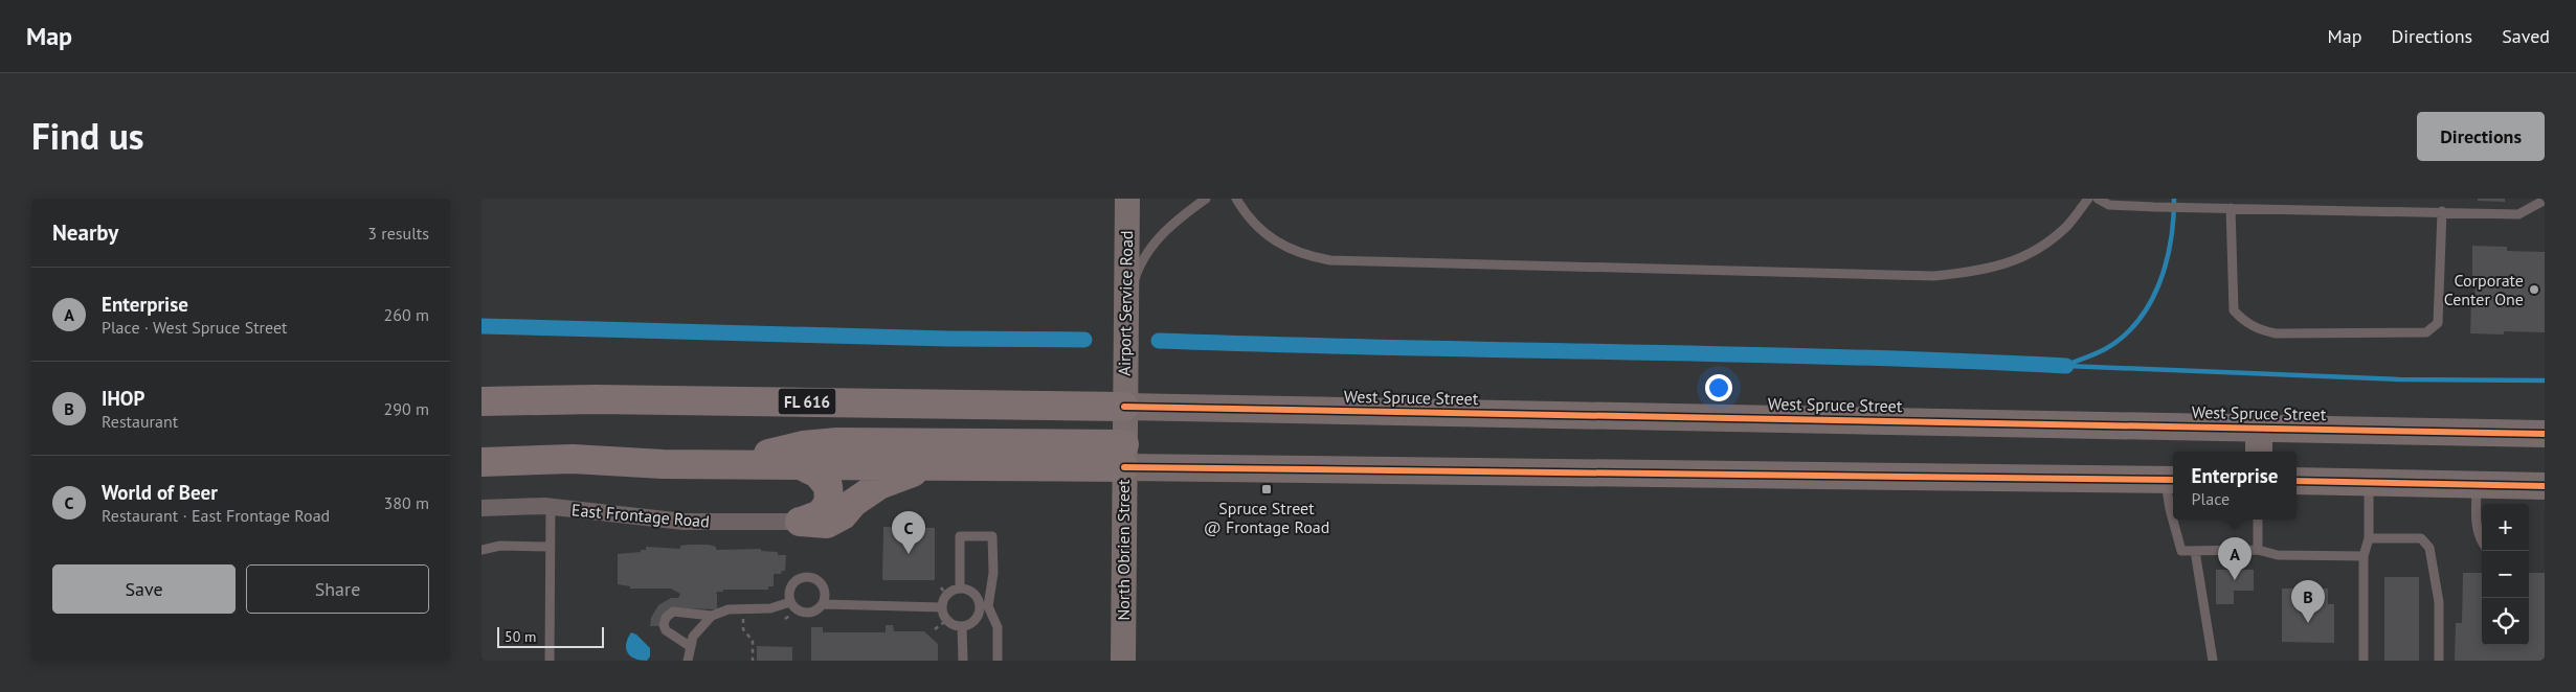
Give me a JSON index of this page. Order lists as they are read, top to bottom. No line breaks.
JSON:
{"streets":{"highway":["FL 616"],"main road":["West Spruce Street"],"street":["Airport Service Road","East Frontage Road","North Obrien Street"]},"crossings":[["Airport Service Road","West Spruce Street"],["Airport Service Road","FL 616"],["Airport Service Road","North Obrien Street"],["West Spruce Street","FL 616"],["West Spruce Street","North Obrien Street"],["FL 616","North Obrien Street"]],"places":{"other":["Corporate Center One"],"transit":["Spruce Street @ Frontage Road"]},"scale_bar":"50 m","page":{"header":"Map","nav":["Map","Directions","Saved"],"title":"Find us","buttons":["Directions",["Save","Share"]],"heading":["Nearby","3 results"],"list":[{"mark":"A","name":"Enterprise","note":"Place · West Spruce Street","value":"260 m"},{"mark":"B","name":"IHOP","note":"Restaurant","value":"290 m"},{"mark":"C","name":"World of Beer","note":"Restaurant · East Frontage Road","value":"380 m"}],"popup":["Enterprise","Place"],"map_buttons":["+","−"],"pins":["C","A","B"],"scale":"50 m"}}
